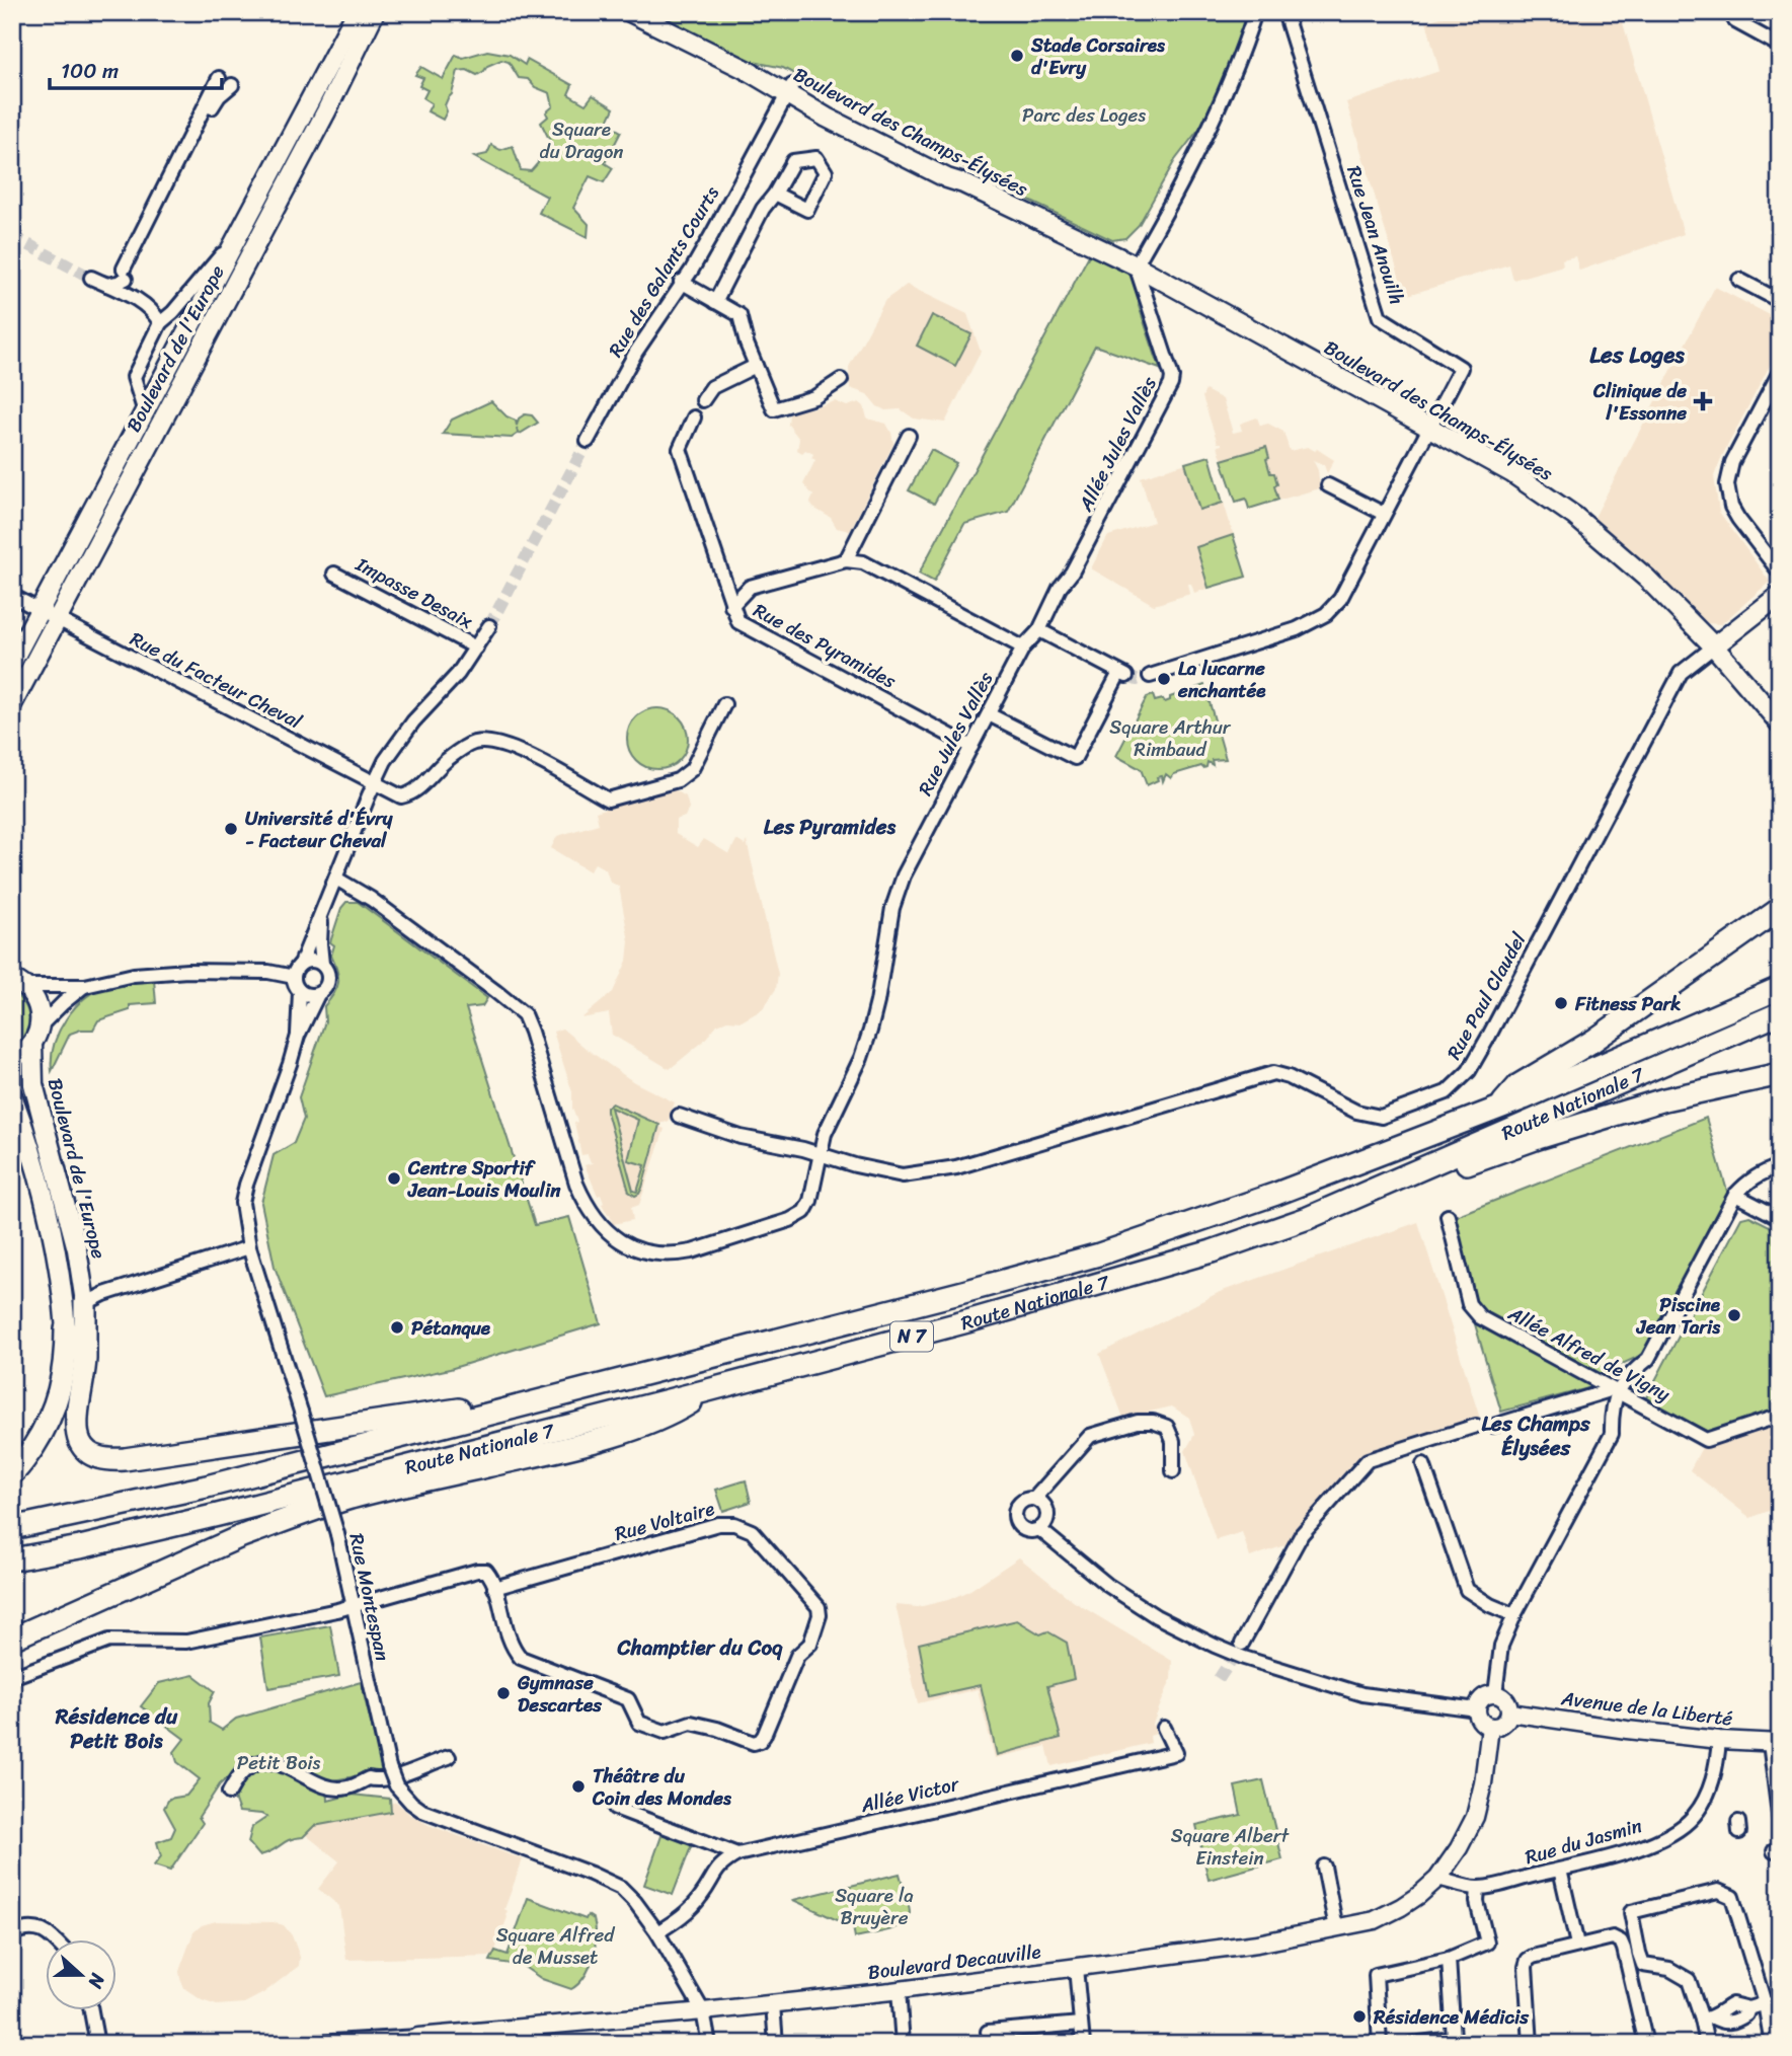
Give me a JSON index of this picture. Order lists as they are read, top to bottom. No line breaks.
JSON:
{"streets":{"main road":["Boulevard des Champs-Élysées","Boulevard de l'Europe","Route Nationale 7","N 7"],"street":["Rue Jean Anouilh","Rue des Galants Courts","Allée Jules Vallès","Impasse Desaix","Rue des Pyramides","Rue du Facteur Cheval","Rue Jules Vallès","Rue Paul Claudel","Allée Alfred de Vigny","Rue Voltaire","Rue Montespan","Avenue de la Liberté","Allée Victor","Rue du Jasmin","Boulevard Decauville"]},"crossings":[["Boulevard des Champs-Élysées","Rue Jean Anouilh"],["Boulevard des Champs-Élysées","Rue des Galants Courts"],["Boulevard des Champs-Élysées","Allée Jules Vallès"],["Boulevard des Champs-Élysées","Rue Paul Claudel"],["Boulevard de l'Europe","Rue du Facteur Cheval"],["Allée Jules Vallès","Rue Jules Vallès"],["Rue des Pyramides","Rue Jules Vallès"],["Rue Jules Vallès","Rue Paul Claudel"],["Rue Montespan","Allée Victor"],["Rue Montespan","Boulevard Decauville"],["Avenue de la Liberté","Rue du Jasmin"],["Avenue de la Liberté","Boulevard Decauville"],["Rue du Jasmin","Boulevard Decauville"]],"districts":["Les Loges","Les Pyramides","Les Champs Élysées","Champtier du Coq","Résidence du Petit Bois"],"parks":["Parc des Loges","Square du Dragon","Square Arthur Rimbaud","Petit Bois","Square Albert Einstein","Square la Bruyère","Square Alfred de Musset"],"places":{"other":["Stade Corsaires d'Evry","La lucarne enchantée","Université d'Évry - Facteur Cheval","Fitness Park","Centre Sportif Jean-Louis Moulin","Piscine Jean Taris","Pétanque","Gymnase Descartes","Théâtre du Coin des Mondes","Résidence Médicis"],"health":["Clinique de l'Essonne"]},"scale_bar":"100 m","north":"right"}
